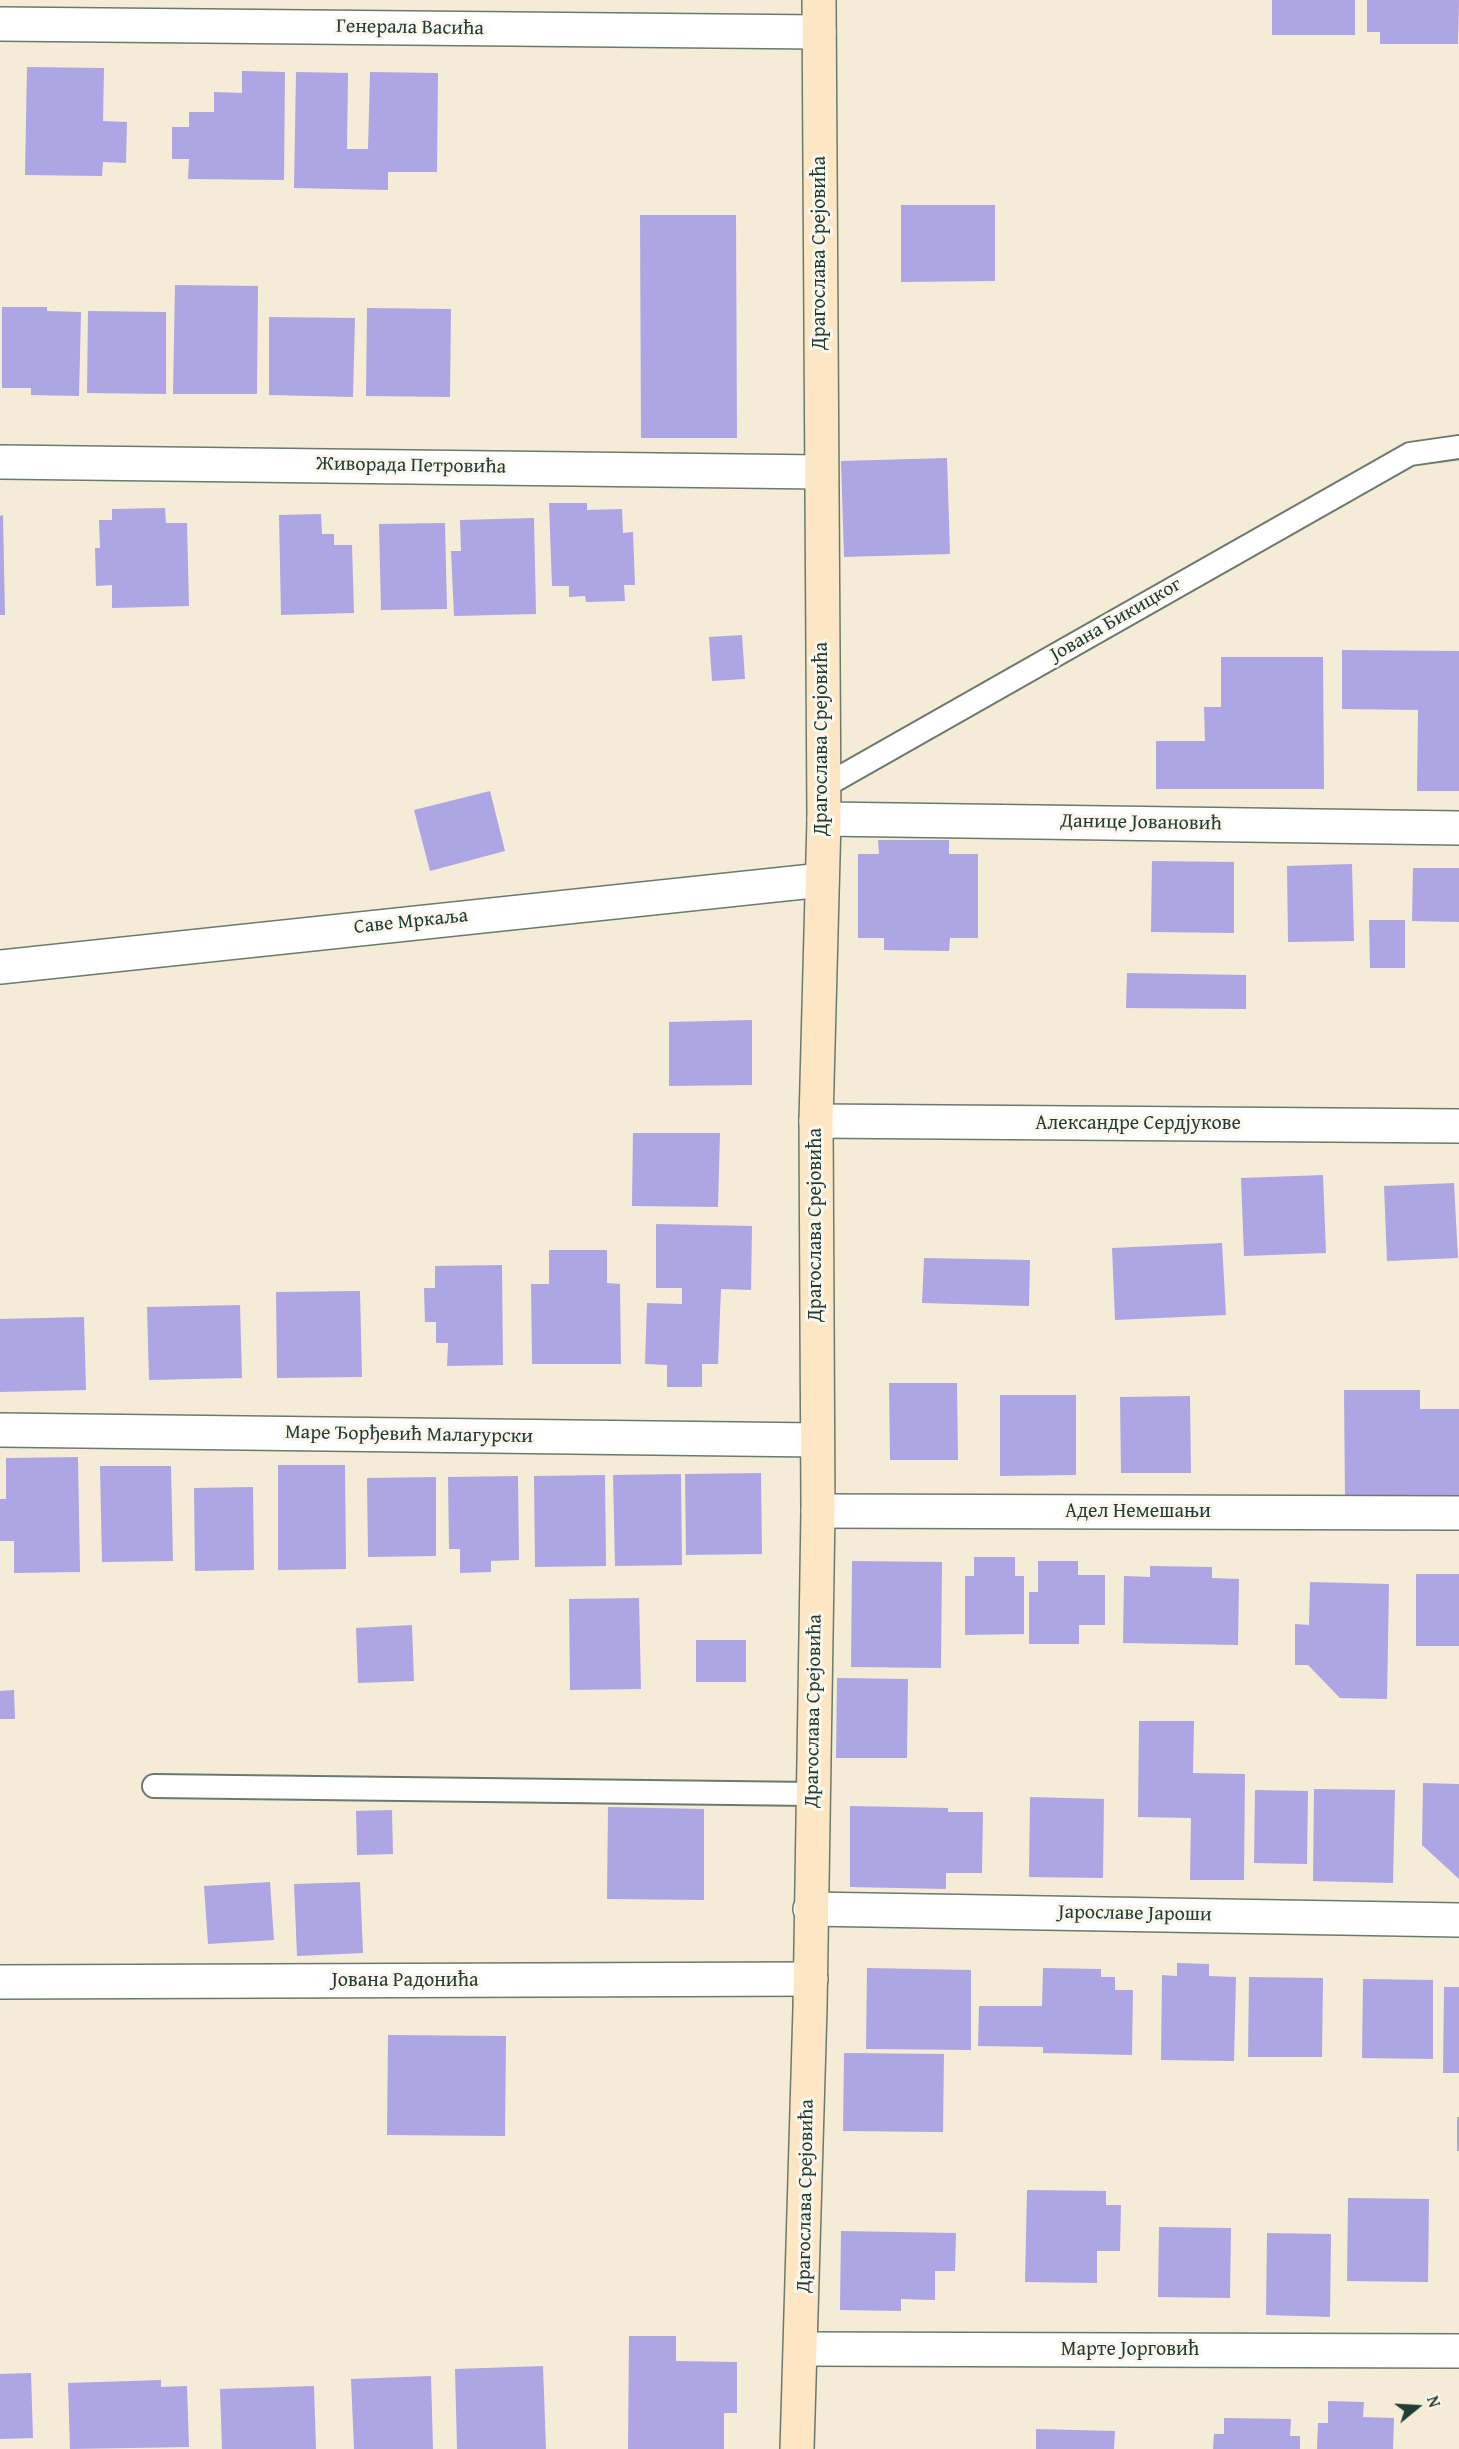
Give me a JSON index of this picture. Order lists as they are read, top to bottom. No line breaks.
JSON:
{"streets":{"street":["Генерала Васића","Драгослава Срејовића","Живорада Петровића","Данице Јовановић","Саве Мркаља","Александре Сердјукове","Маре Ђорђевић Малагурски","Адел Немешањи","Јарославе Јароши","Јована Радонића","Марте Јорговић"],"lane":["Јована Бикицког"]},"crossings":[["Генерала Васића","Драгослава Срејовића"],["Драгослава Срејовића","Живорада Петровића"],["Драгослава Срејовића","Јована Бикицког"],["Драгослава Срејовића","Данице Јовановић"],["Драгослава Срејовића","Саве Мркаља"],["Драгослава Срејовића","Александре Сердјукове"],["Драгослава Срејовића","Маре Ђорђевић Малагурски"],["Драгослава Срејовића","Адел Немешањи"],["Драгослава Срејовића","Јарославе Јароши"],["Драгослава Срејовића","Јована Радонића"],["Драгослава Срејовића","Марте Јорговић"],["Јована Бикицког","Данице Јовановић"]],"north":"right"}
